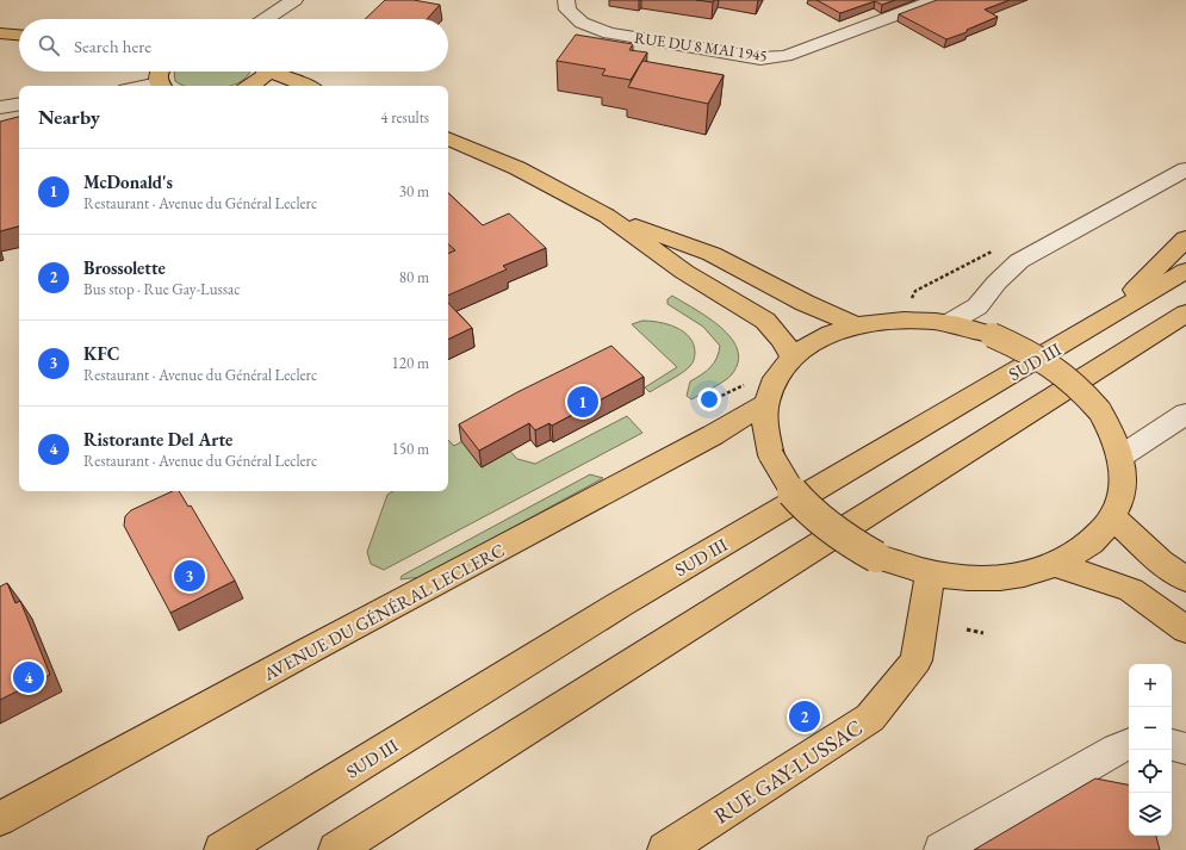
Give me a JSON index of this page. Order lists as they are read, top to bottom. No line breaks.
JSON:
{"streets":{"main road":["SUD III","AVENUE DU GÉNÉRAL LECLERC","RUE GAY-LUSSAC"],"street":["RUE DU 8 MAI 1945"]},"page":{"search":"Search here","heading":["Nearby","4 results"],"list":[{"mark":"1","name":"McDonald's","note":"Restaurant · Avenue du Général Leclerc","value":"30 m"},{"mark":"2","name":"Brossolette","note":"Bus stop · Rue Gay-Lussac","value":"80 m"},{"mark":"3","name":"KFC","note":"Restaurant · Avenue du Général Leclerc","value":"120 m"},{"mark":"4","name":"Ristorante Del Arte","note":"Restaurant · Avenue du Général Leclerc","value":"150 m"}],"pins":["1","3","4","2"],"map_buttons":["+","−"]}}
